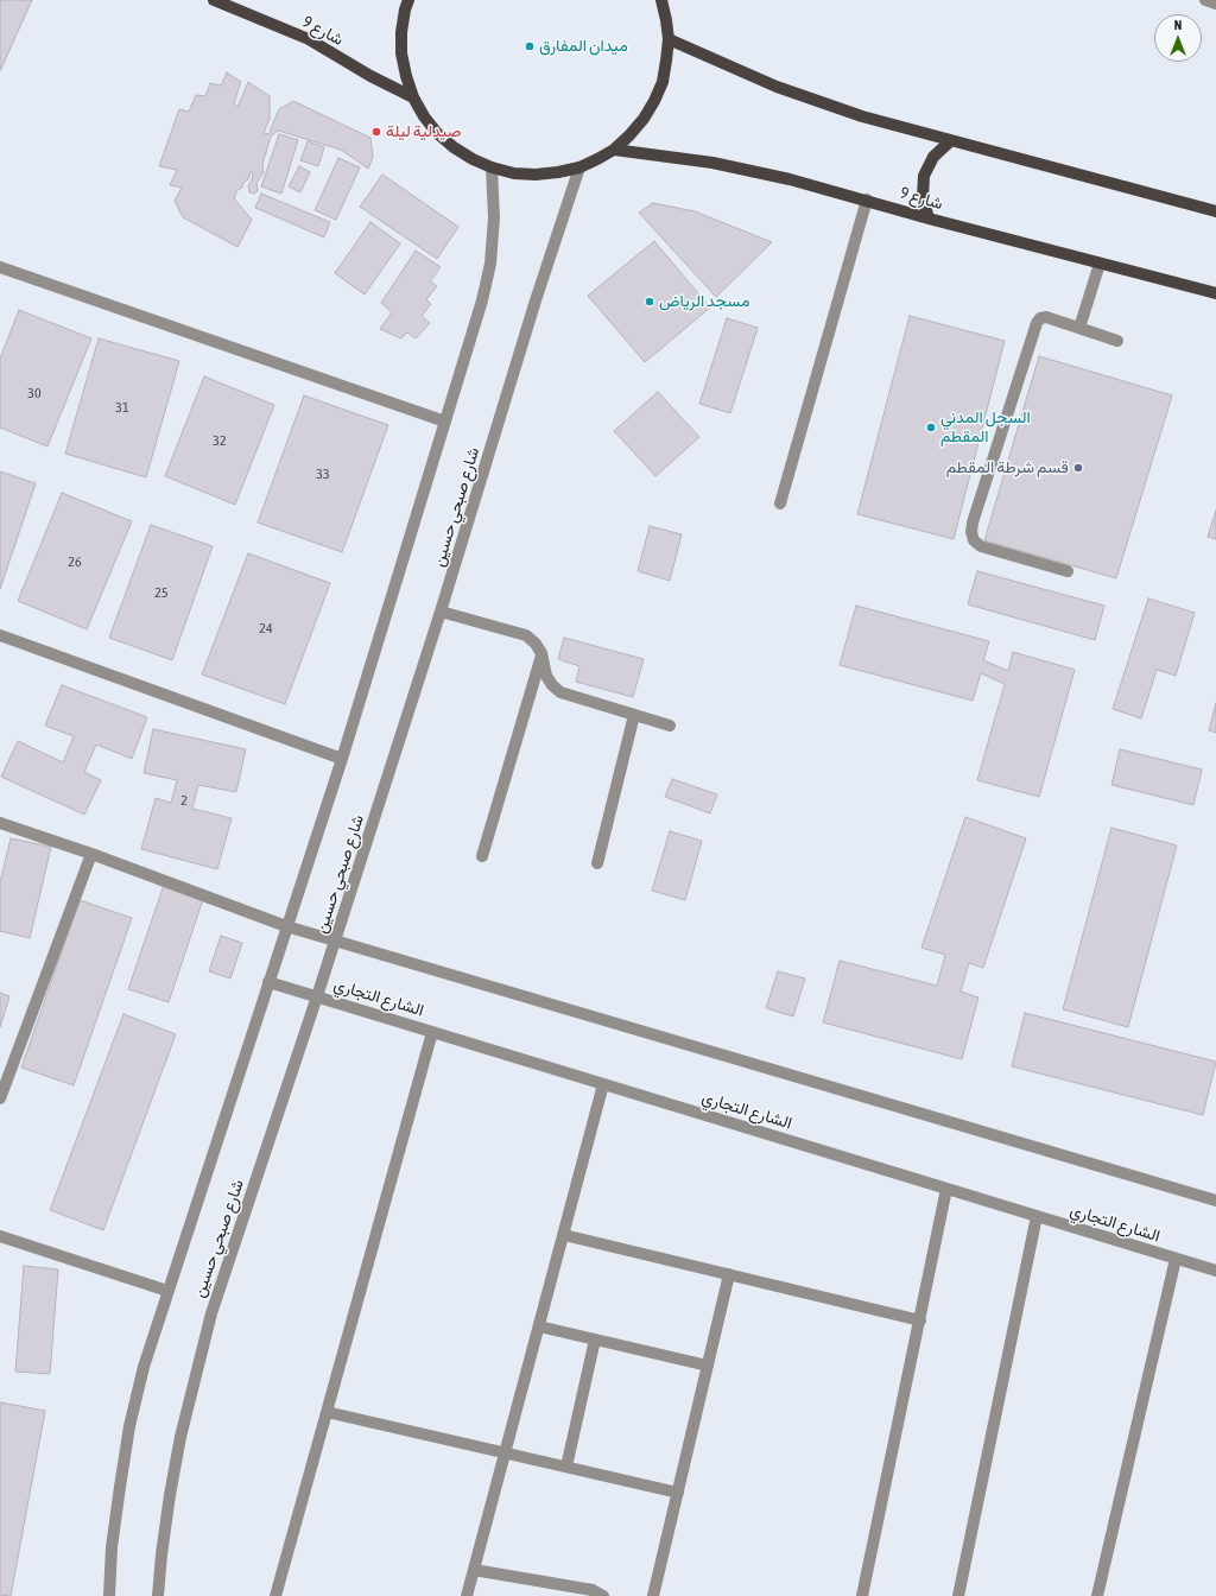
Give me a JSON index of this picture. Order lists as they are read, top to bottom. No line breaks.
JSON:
{"streets":{"main road":["شارع 9"],"street":["شارع صبحي حسين","الشارع التجاري"]},"crossings":[["شارع صبحي حسين","الشارع التجاري"]],"places":["ميدان المفارق","صيدلية ليلة","مسجد الرياض","السجل المدني المقطم","قسم شرطة المقطم"],"house_numbers":["30","31","32","33","26","25","24","2"],"north":"top"}
